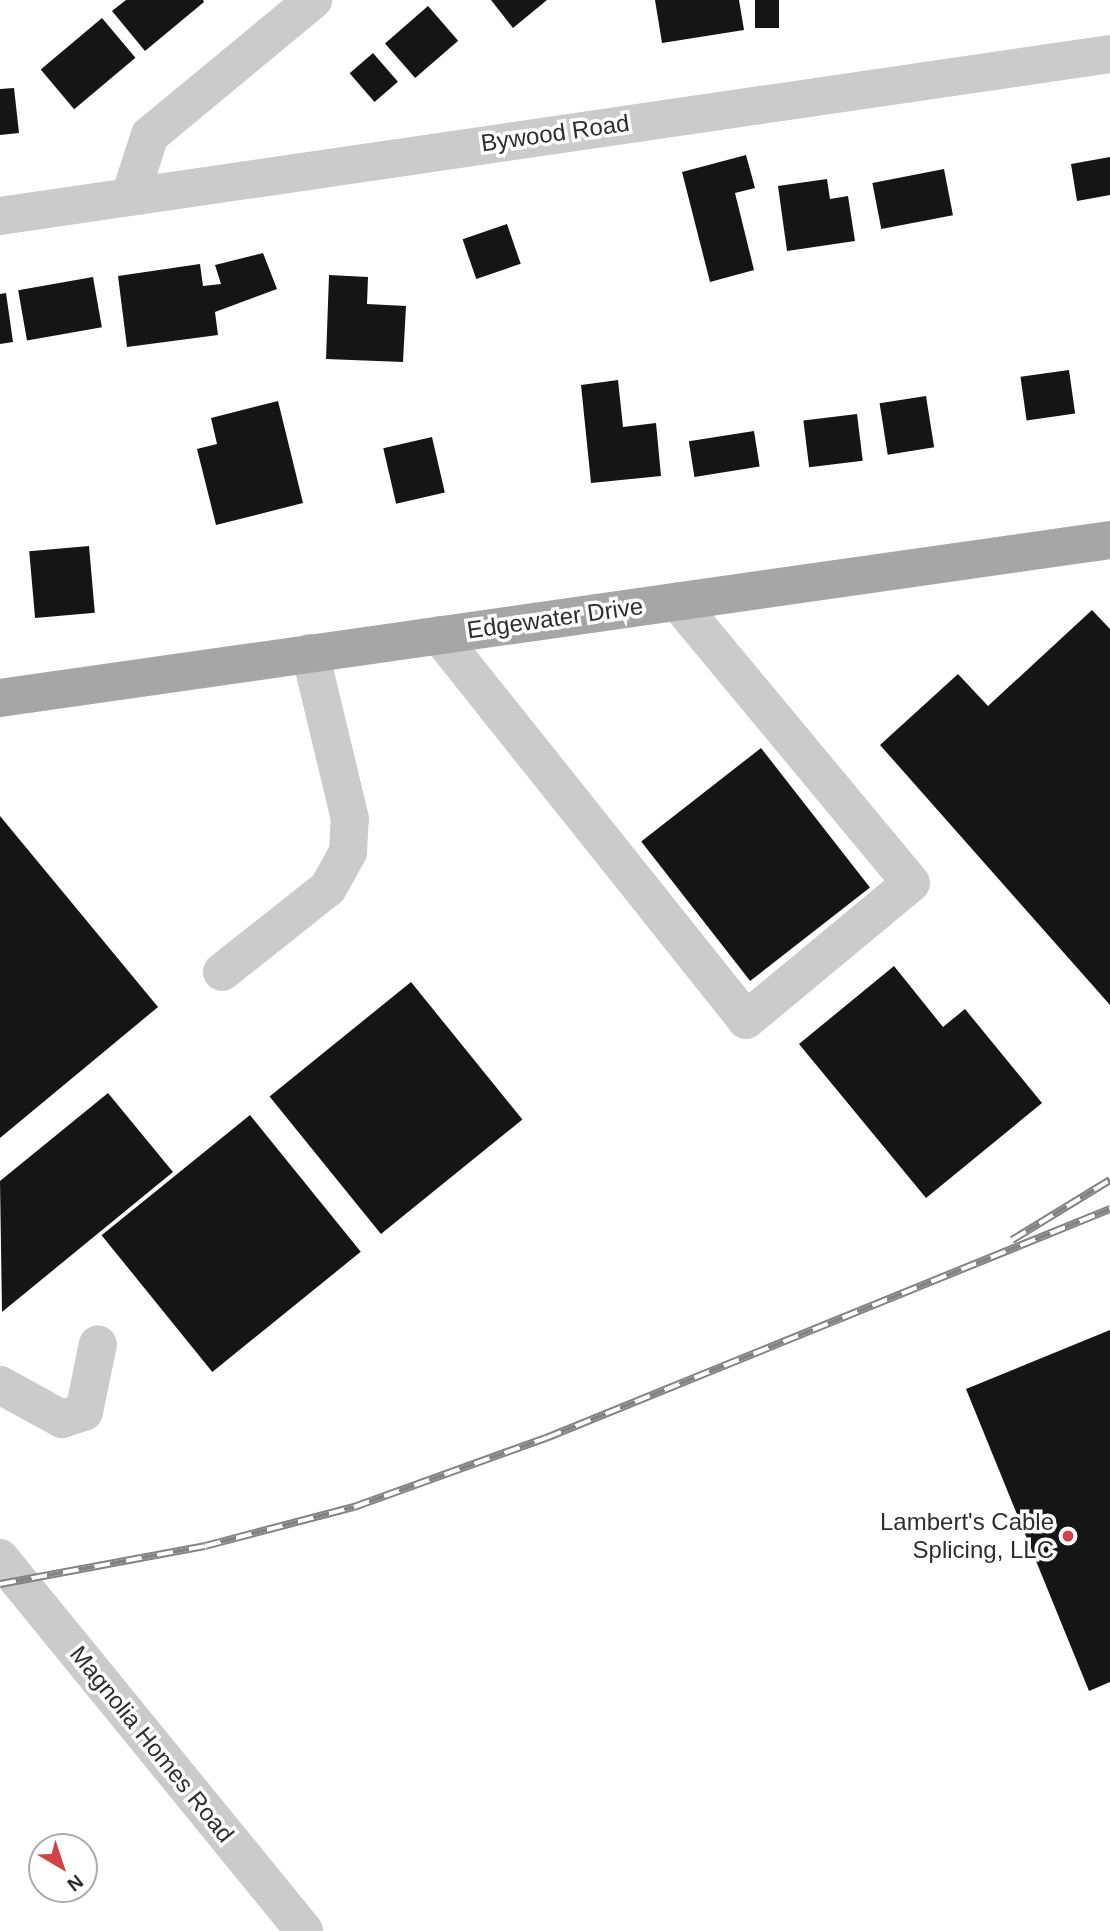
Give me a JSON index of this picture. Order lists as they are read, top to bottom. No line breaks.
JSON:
{"streets":{"main road":["Edgewater Drive"],"street":["Bywood Road","Magnolia Homes Road"]},"places":["Lambert's Cable Splicing, LLC"],"north":"bottom right"}
